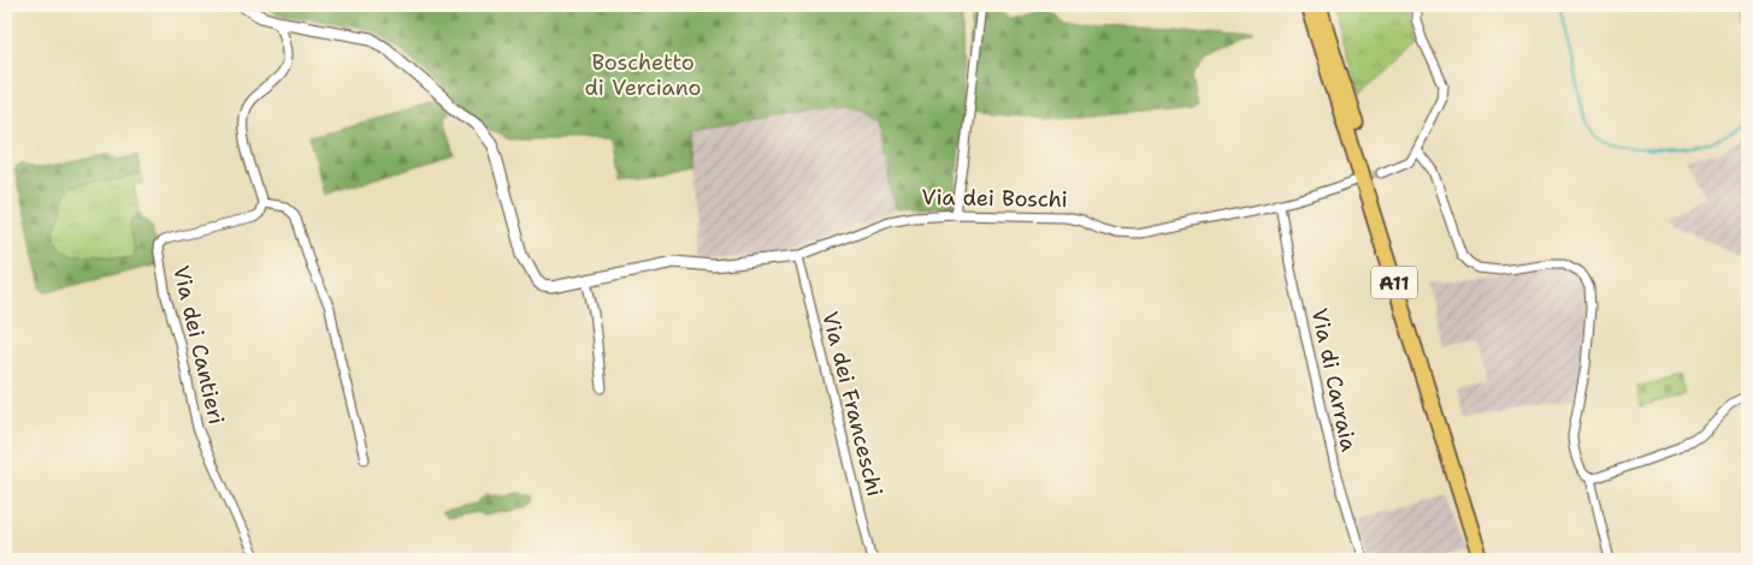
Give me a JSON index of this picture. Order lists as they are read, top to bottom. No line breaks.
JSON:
{"streets":{"highway":["A11"],"street":["Via dei Boschi","Via dei Cantieri","Via di Carraia","Via dei Franceschi"]},"crossings":[["Via dei Boschi","Via di Carraia"],["Via dei Boschi","Via dei Franceschi"]],"parks":["Boschetto di Verciano"]}
